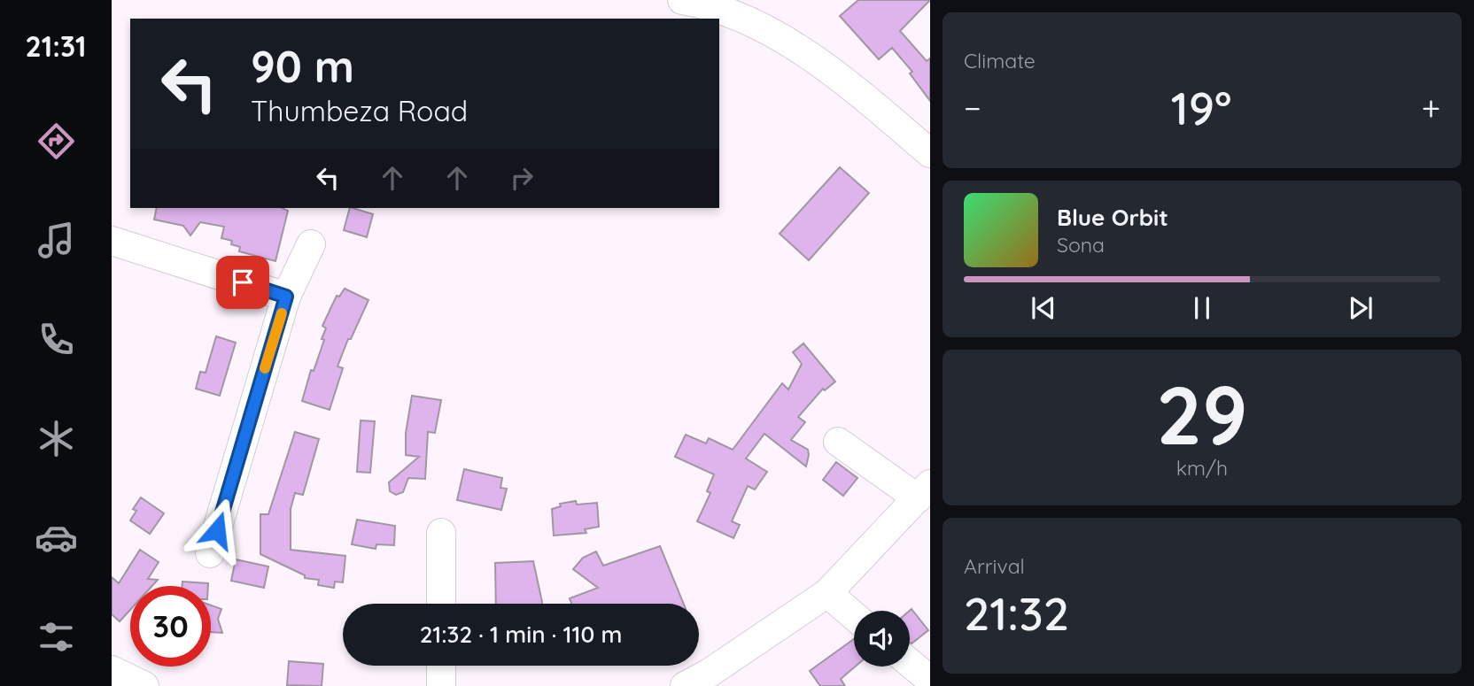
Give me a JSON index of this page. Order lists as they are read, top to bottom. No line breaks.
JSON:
{"page":{"tabs":"21:31","tile":["Climate",["29","km/h"],["Arrival","21:32"]],"turn":["90 m","Thumbeza Road"],"heat":["−","19°","+"],"song":["Blue Orbit","Sona"],"limit":"30","trip":"21:32 · 1 min · 110 m"}}
